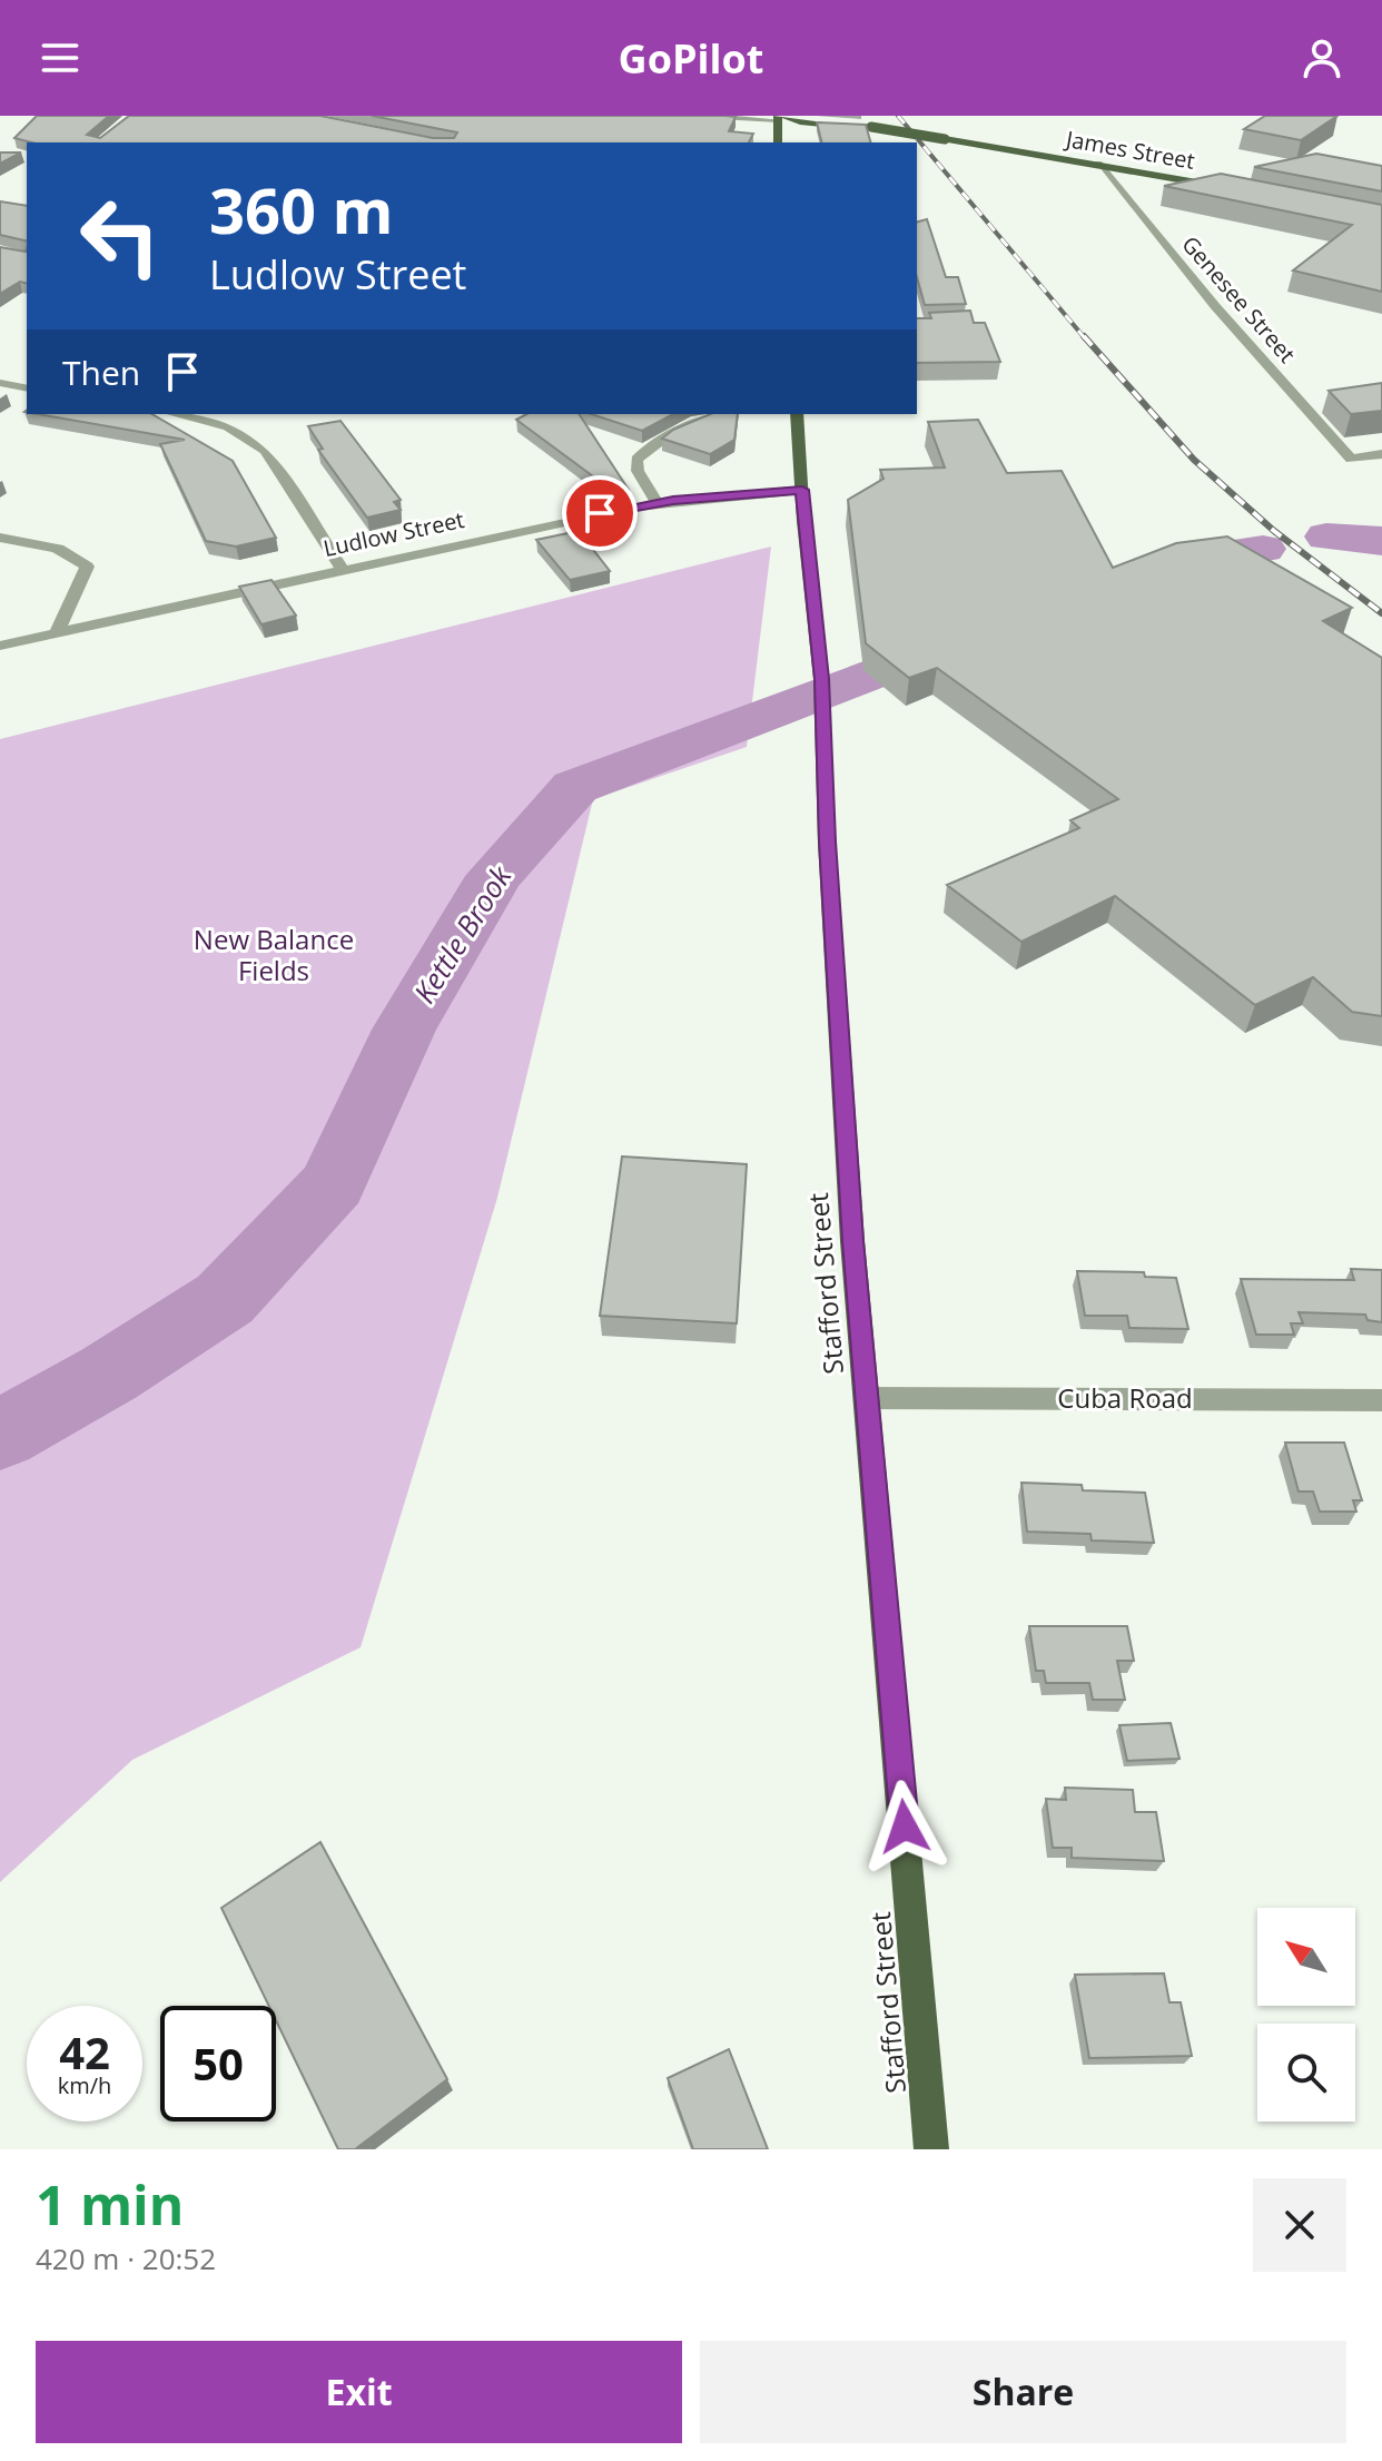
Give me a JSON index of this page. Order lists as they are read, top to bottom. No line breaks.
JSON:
{"streets":{"main road":["James Street","Stafford Street"],"street":["Genesee Street","Ludlow Street","Cuba Road"]},"crossings":[["James Street","Genesee Street"],["Ludlow Street","Stafford Street"],["Stafford Street","Cuba Road"]],"water":["Kettle Brook"],"parks":["New Balance Fields"],"north":"top left","page":{"header":"GoPilot","turn":["360 m","Ludlow Street"],"then":"Then","speed":"42 km/h","limit":"50","heading":["1 min","420 m · 20:52"],"buttons":["Exit","Share"]}}
